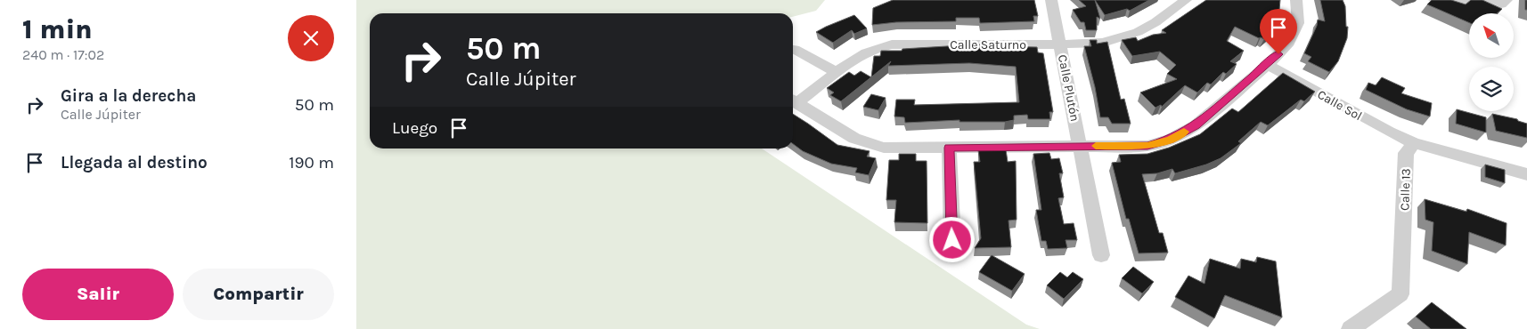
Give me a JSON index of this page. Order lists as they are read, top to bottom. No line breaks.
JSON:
{"streets":{"street":["Calle Saturno","Calle Plutón","Calle Sol","Calle 13"]},"crossings":[["Calle Saturno","Calle Plutón"],["Calle Sol","Calle 13"]],"north":"top left","page":{"heading":["1 min","240 m · 17:02"],"turn":["50 m","Calle Júpiter"],"list":[{"name":"Gira a la derecha","note":"Calle Júpiter","value":"50 m"},{"name":"Llegada al destino","value":"190 m"}],"then":"Luego","buttons":["Salir","Compartir"]}}
